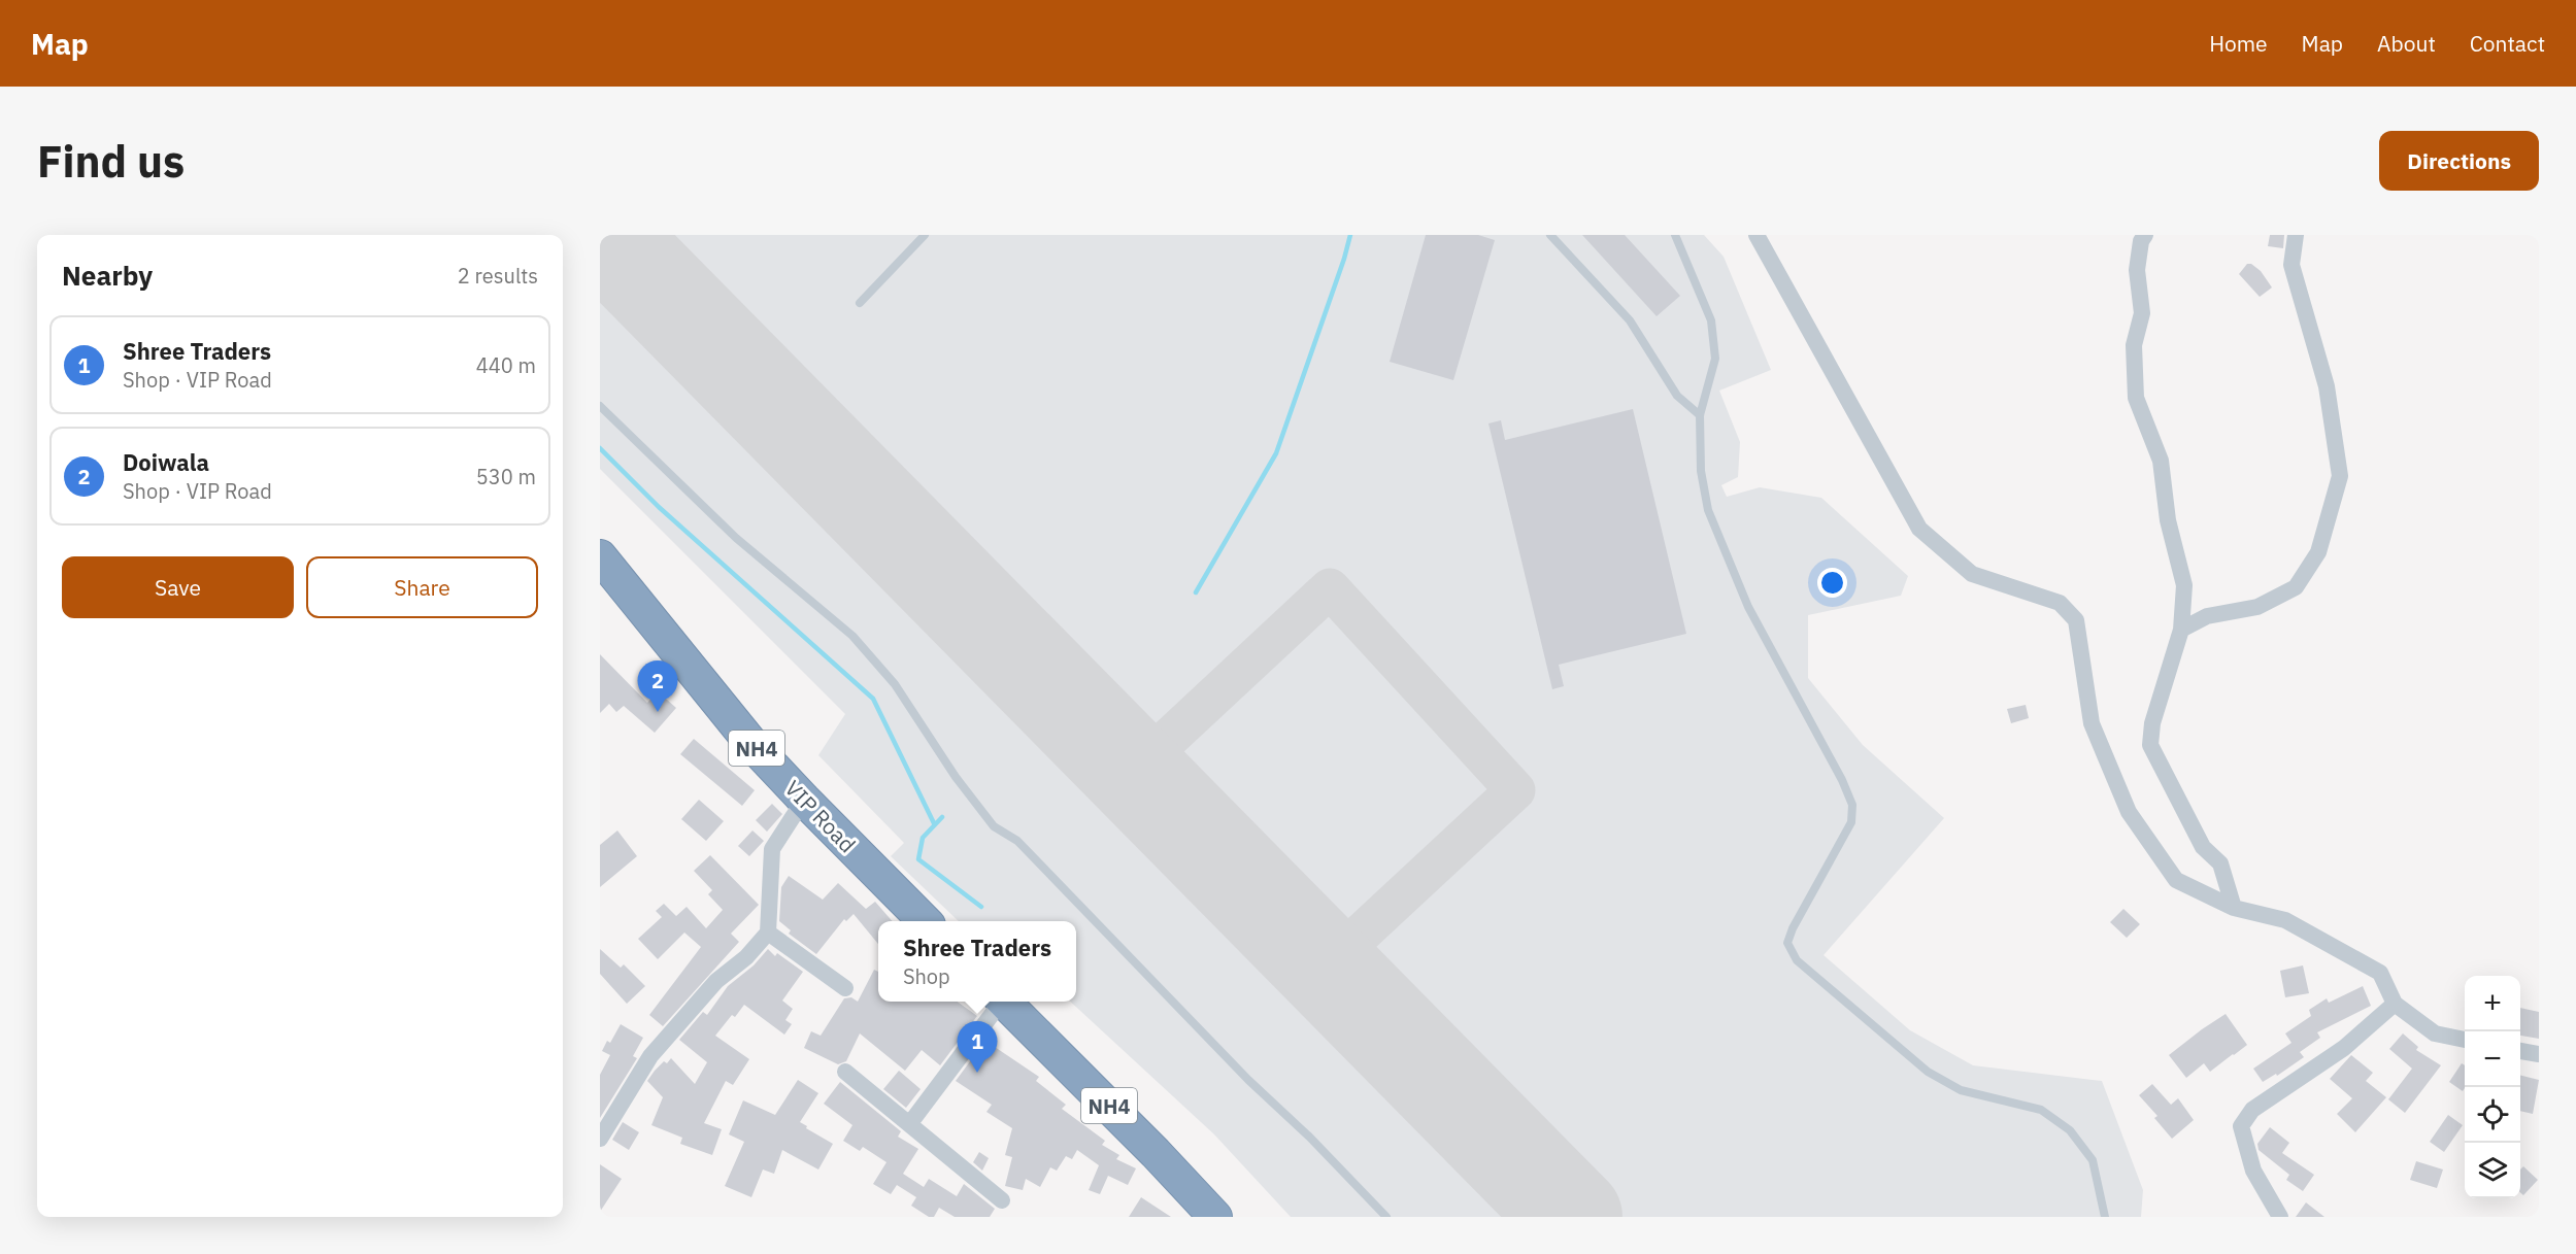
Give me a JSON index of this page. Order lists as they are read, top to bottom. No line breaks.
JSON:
{"streets":{"highway":["NH4","VIP Road"]},"page":{"header":"Map","nav":["Home","Map","About","Contact"],"buttons":["Directions",["Save","Share"]],"title":"Find us","heading":["Nearby","2 results"],"list":[{"mark":"1","name":"Shree Traders","note":"Shop · VIP Road","value":"440 m"},{"mark":"2","name":"Doiwala","note":"Shop · VIP Road","value":"530 m"}],"pins":["2","1"],"popup":["Shree Traders","Shop"],"map_buttons":["+","−"]}}
